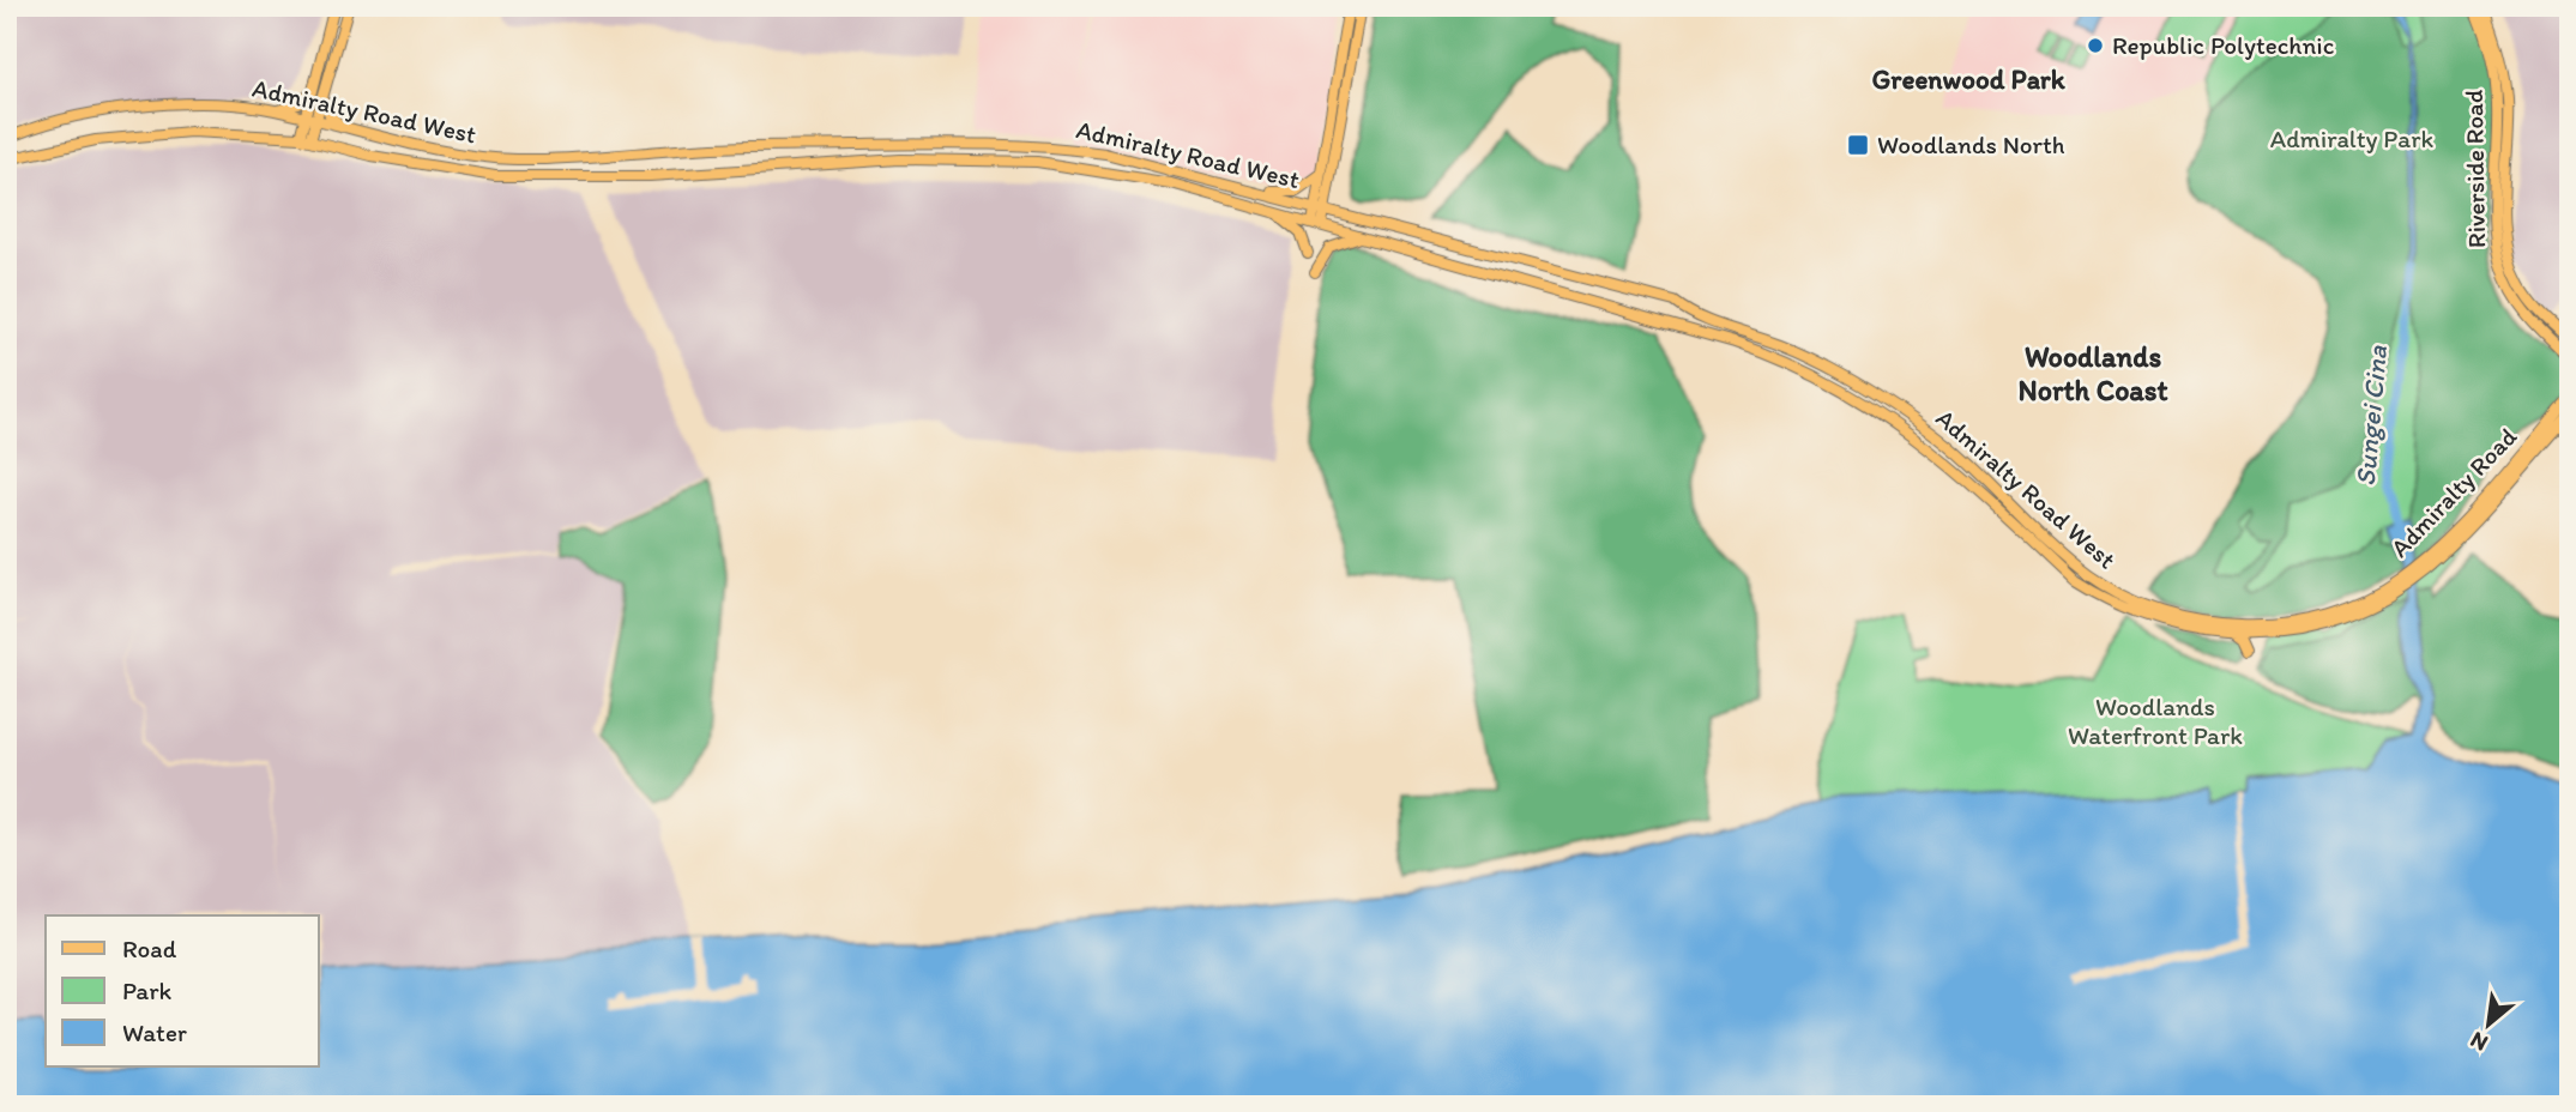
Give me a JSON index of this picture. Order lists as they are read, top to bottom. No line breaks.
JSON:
{"streets":{"main road":["Admiralty Road West","Riverside Road","Admiralty Road"]},"crossings":[["Admiralty Road West","Admiralty Road"]],"districts":["Greenwood Park","Woodlands North Coast"],"water":["Sungei Cina"],"parks":["Admiralty Park","Woodlands Waterfront Park"],"places":{"other":["Republic Polytechnic"],"transit":["Woodlands North"]},"legend":["Road","Park","Water"],"north":"bottom left"}
